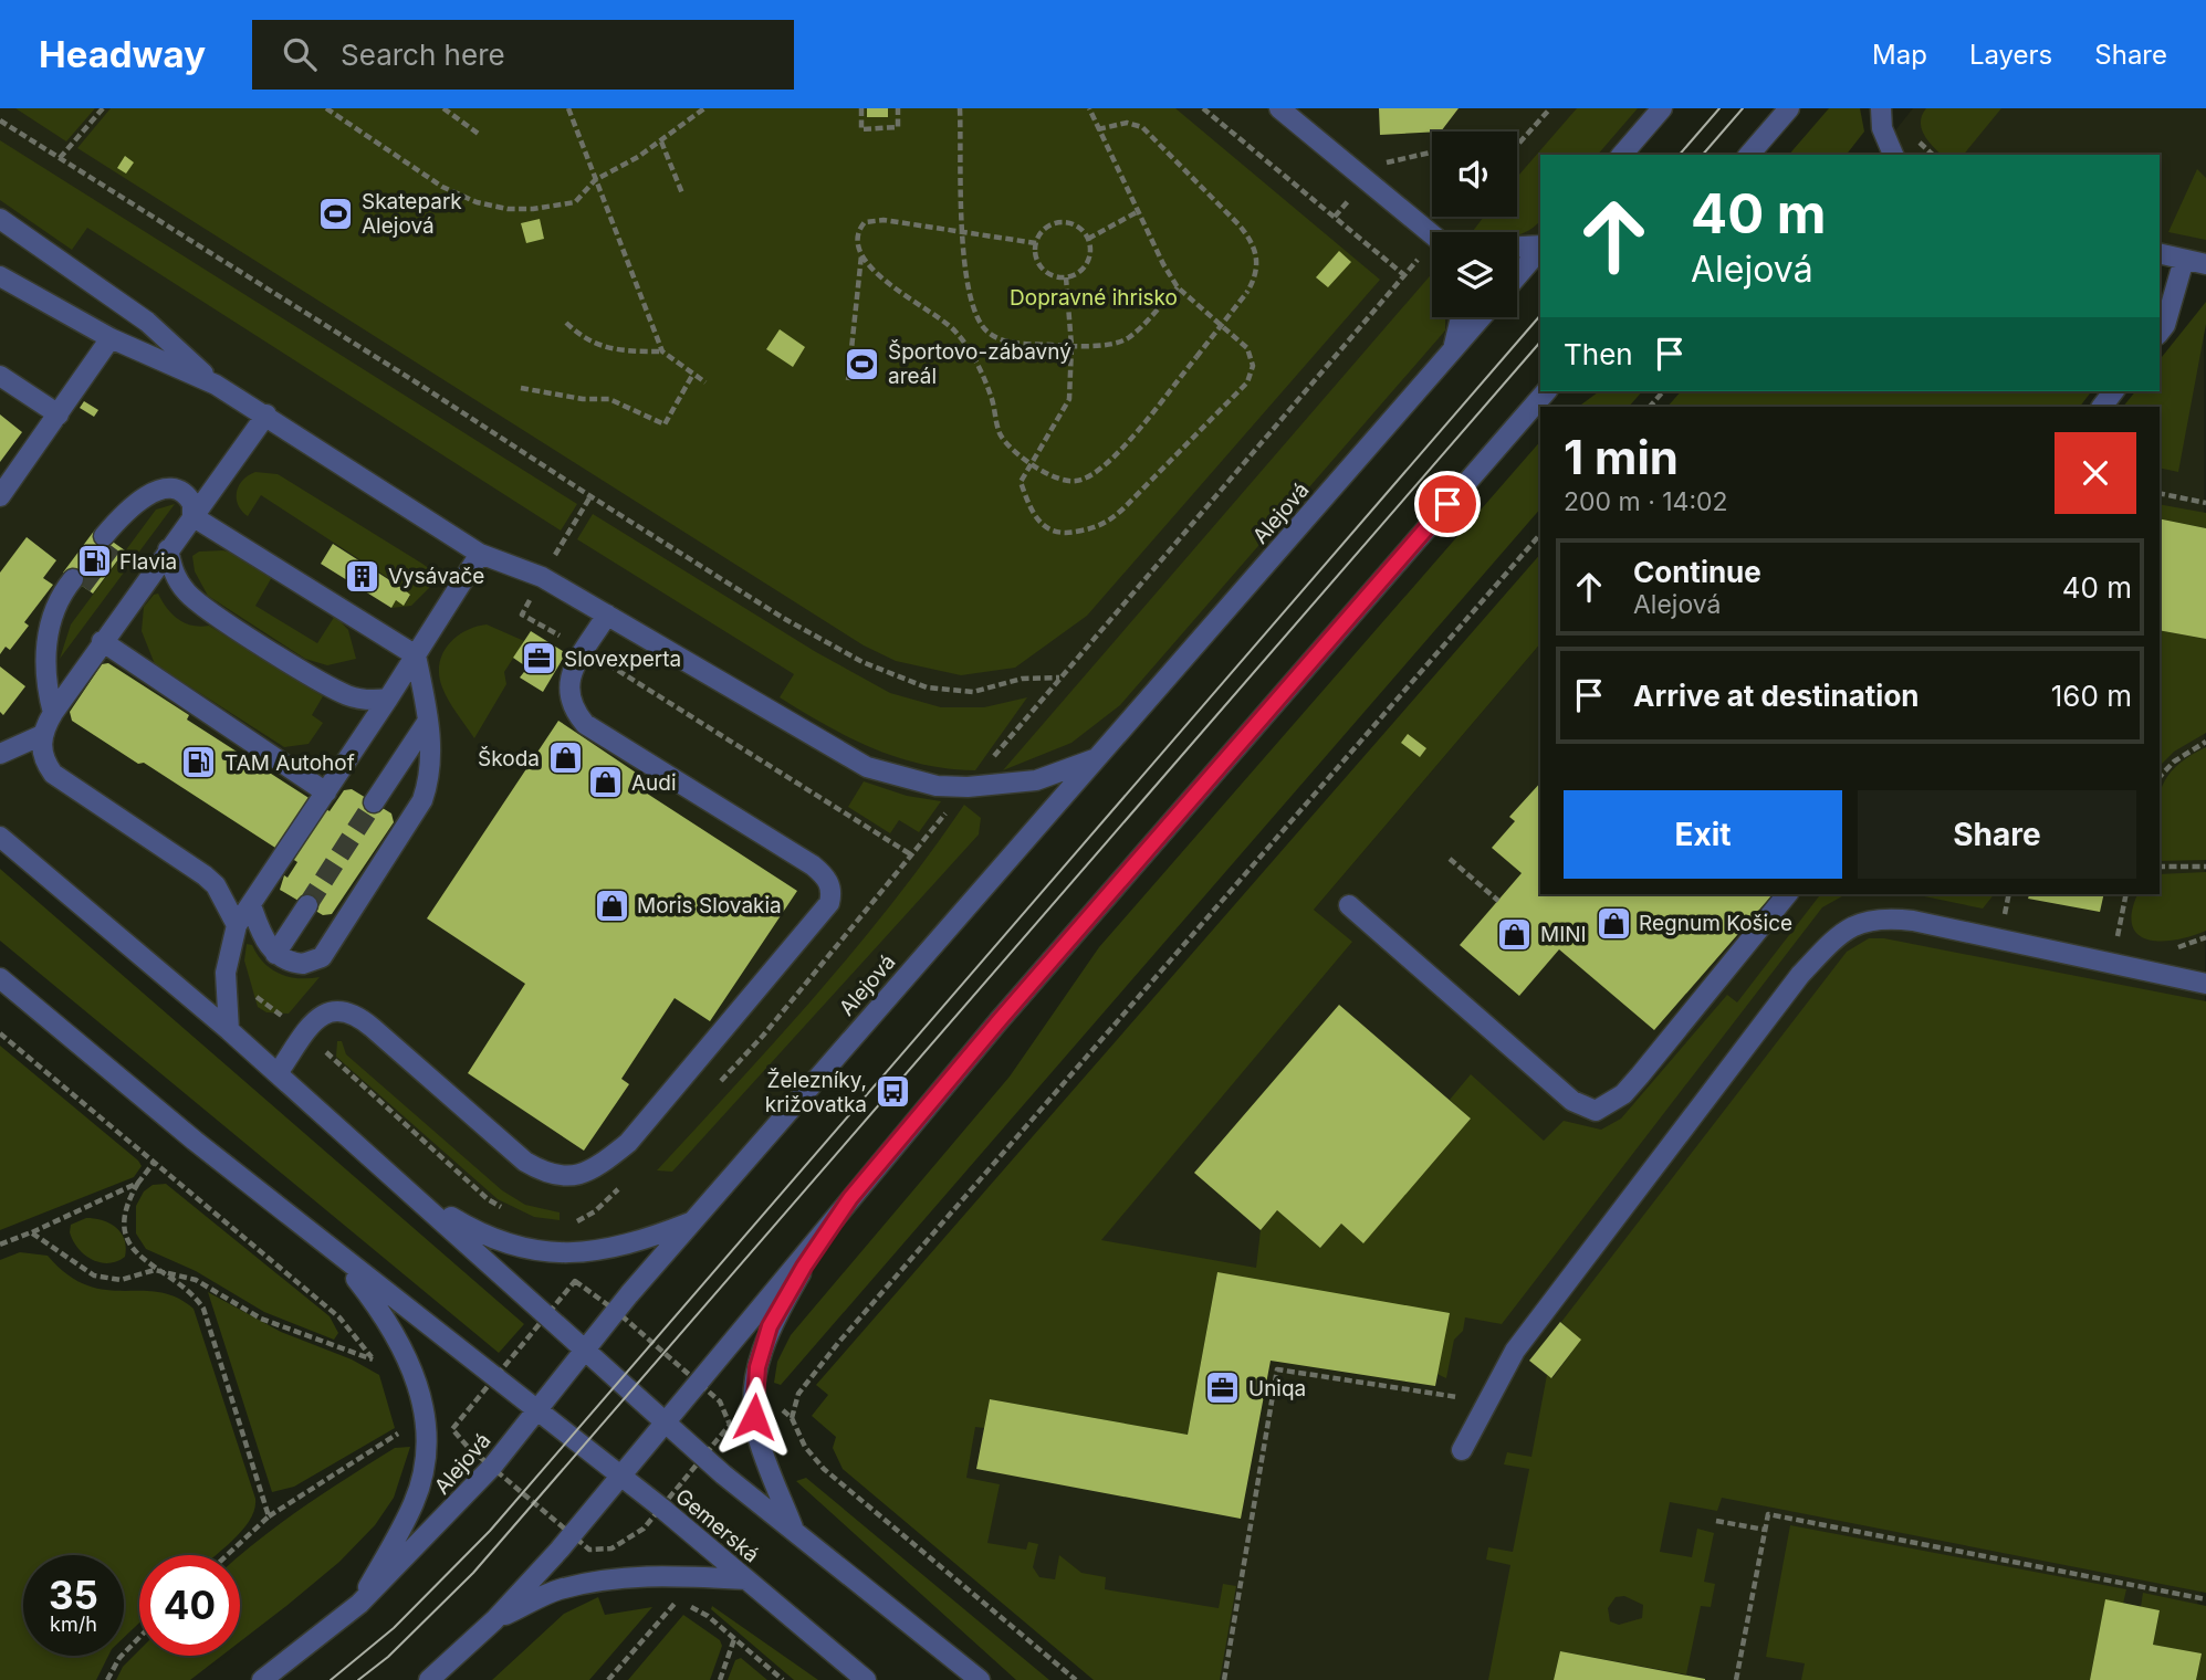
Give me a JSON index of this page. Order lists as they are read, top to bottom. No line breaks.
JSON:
{"streets":{"street":["Alejová","Gemerská"]},"crossings":[["Alejová","Gemerská"]],"parks":["Dopravné ihrisko"],"places":{"sports":["Skatepark Alejová","Športovo-zábavný areál"],"fuel station":["Flavia","TAM Autohof"],"building":["Vysávače"],"office":["Slovexperta","Uniqa"],"shop":["Škoda","Audi","Moris Slovakia","Regnum Košice","MINI"],"bus stop":["Železníky, križovatka"]},"page":{"header":"Headway","search":"Search here","nav":["Map","Layers","Share"],"turn":["40 m","Alejová"],"then":"Then","heading":["1 min","200 m · 14:02"],"list":[{"name":"Continue","note":"Alejová","value":"40 m"},{"name":"Arrive at destination","value":"160 m"}],"buttons":["Exit","Share"],"speed":"35 km/h","limit":"40"}}
